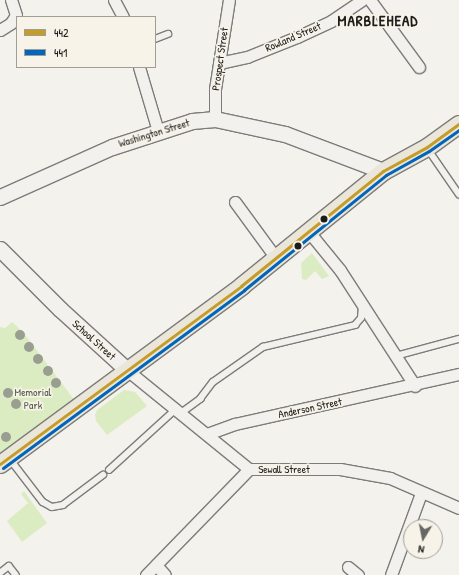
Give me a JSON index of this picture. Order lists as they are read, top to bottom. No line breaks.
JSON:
{"streets":{"main road":["Washington Street","School Street"],"street":["Rowland Street","Prospect Street","Anderson Street","Sewall Street"]},"crossings":[["Rowland Street","Prospect Street"],["Prospect Street","Washington Street"],["School Street","Anderson Street"],["School Street","Sewall Street"]],"districts":["MARBLEHEAD"],"parks":["Memorial Park"],"lines":["transit line 442","transit line 441"],"legend":["442","441"],"north":"bottom"}
